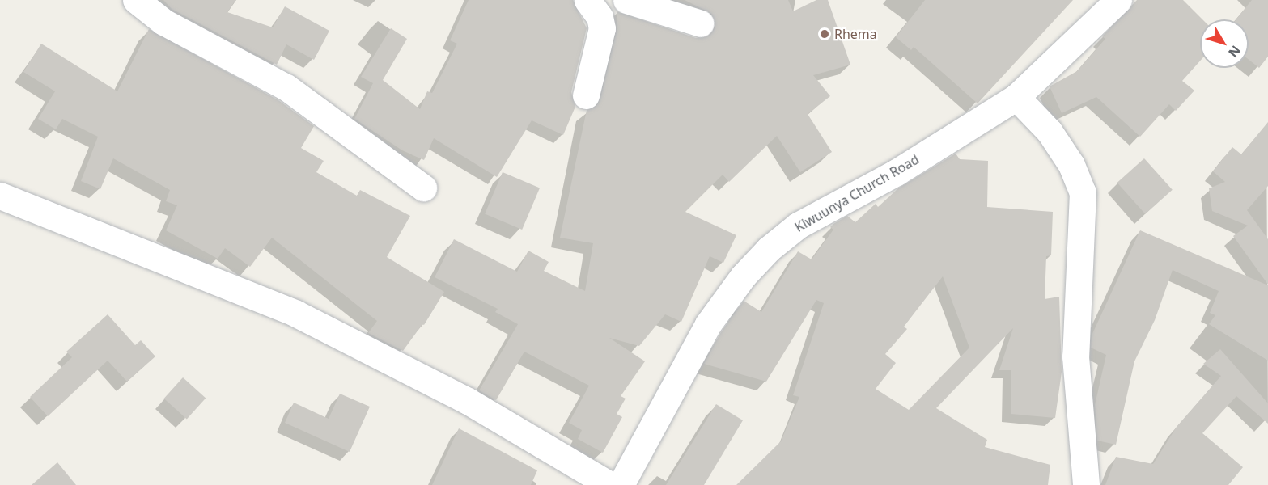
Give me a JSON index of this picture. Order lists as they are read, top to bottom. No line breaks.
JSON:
{"streets":{"street":["Kiwuunya Church Road"]},"places":["Rhema"],"north":"bottom right"}
